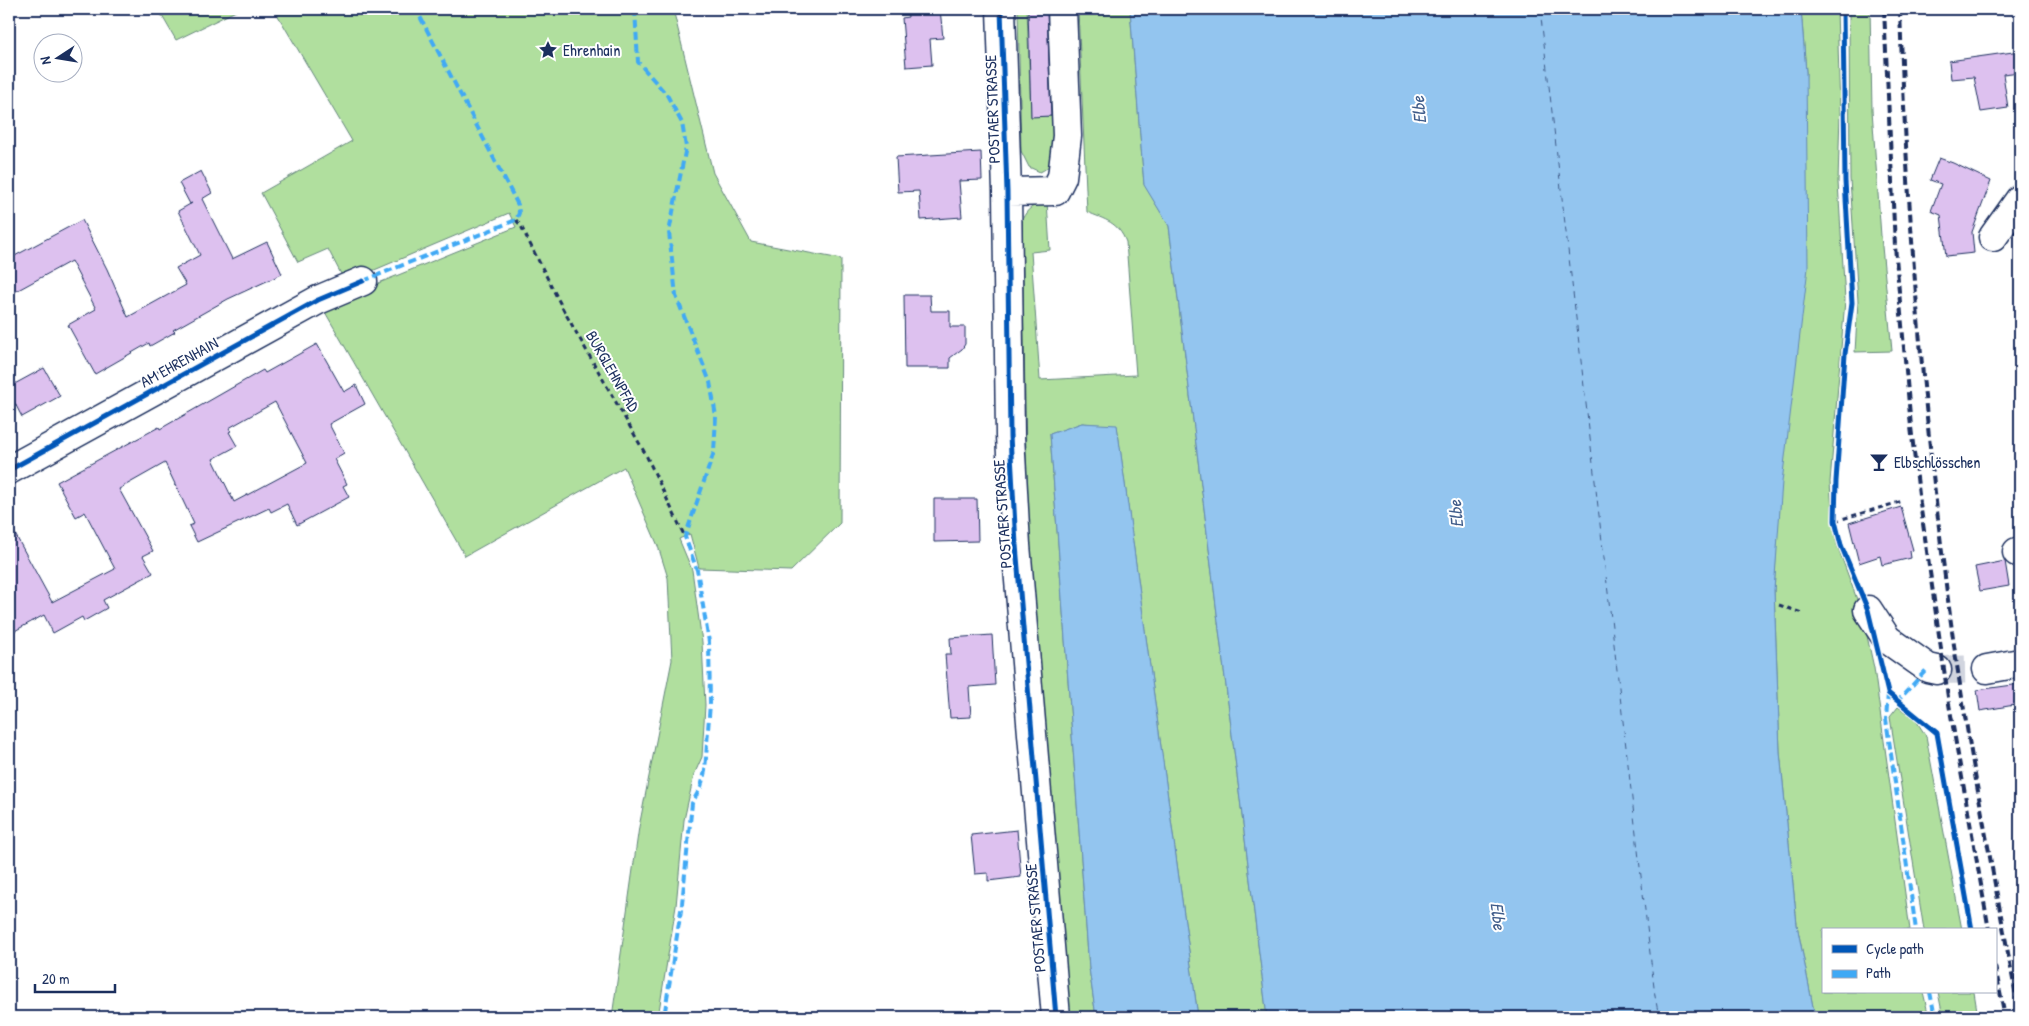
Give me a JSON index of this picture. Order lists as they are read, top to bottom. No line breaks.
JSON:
{"streets":{"street":["POSTAER STRASSE","AM EHRENHAIN"],"path":["BURGLEHNPFAD"]},"water":["Elbe"],"places":{"place":["Ehrenhain"],"bar":["Elbschlösschen"]},"legend":["Cycle path","Path"],"scale_bar":"20 m","north":"left"}
